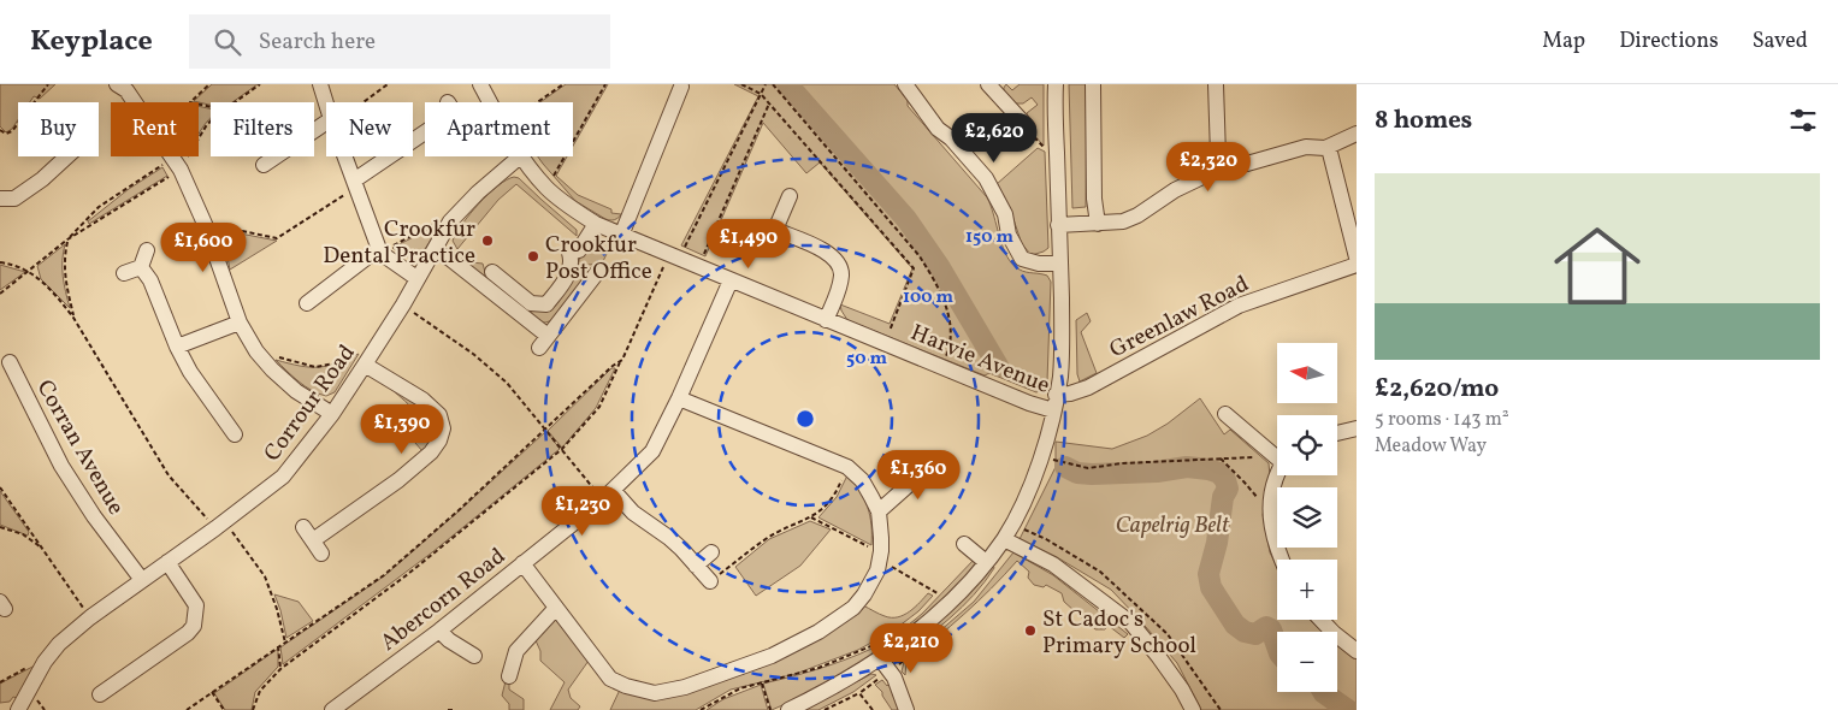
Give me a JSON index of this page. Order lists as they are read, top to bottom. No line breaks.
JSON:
{"streets":{"street":["Greenlaw Road","Harvie Avenue","Corrour Road","Corran Avenue","Abercorn Road"]},"crossings":[["Harvie Avenue","Corrour Road"],["Harvie Avenue","Abercorn Road"],["Corrour Road","Corran Avenue"]],"parks":["Capelrig Belt"],"places":["Crookfur Dental Practice","Crookfur Post Office","St Cadoc's Primary School"],"north":"left","page":{"header":"Keyplace","search":"Search here","nav":["Map","Directions","Saved"],"heading":"8 homes","chip":["Buy","Rent","Filters","New","Apartment"],"price":["£2,620","£2,320","£1,490","£1,600","£1,390","£1,360","£1,230","£2,210"],"list":[{"name":"£2,620/mo","note":"5 rooms · 143 m² · Meadow Way"}],"map_buttons":["+","−"]},"rings":["150 m","100 m","50 m"]}
